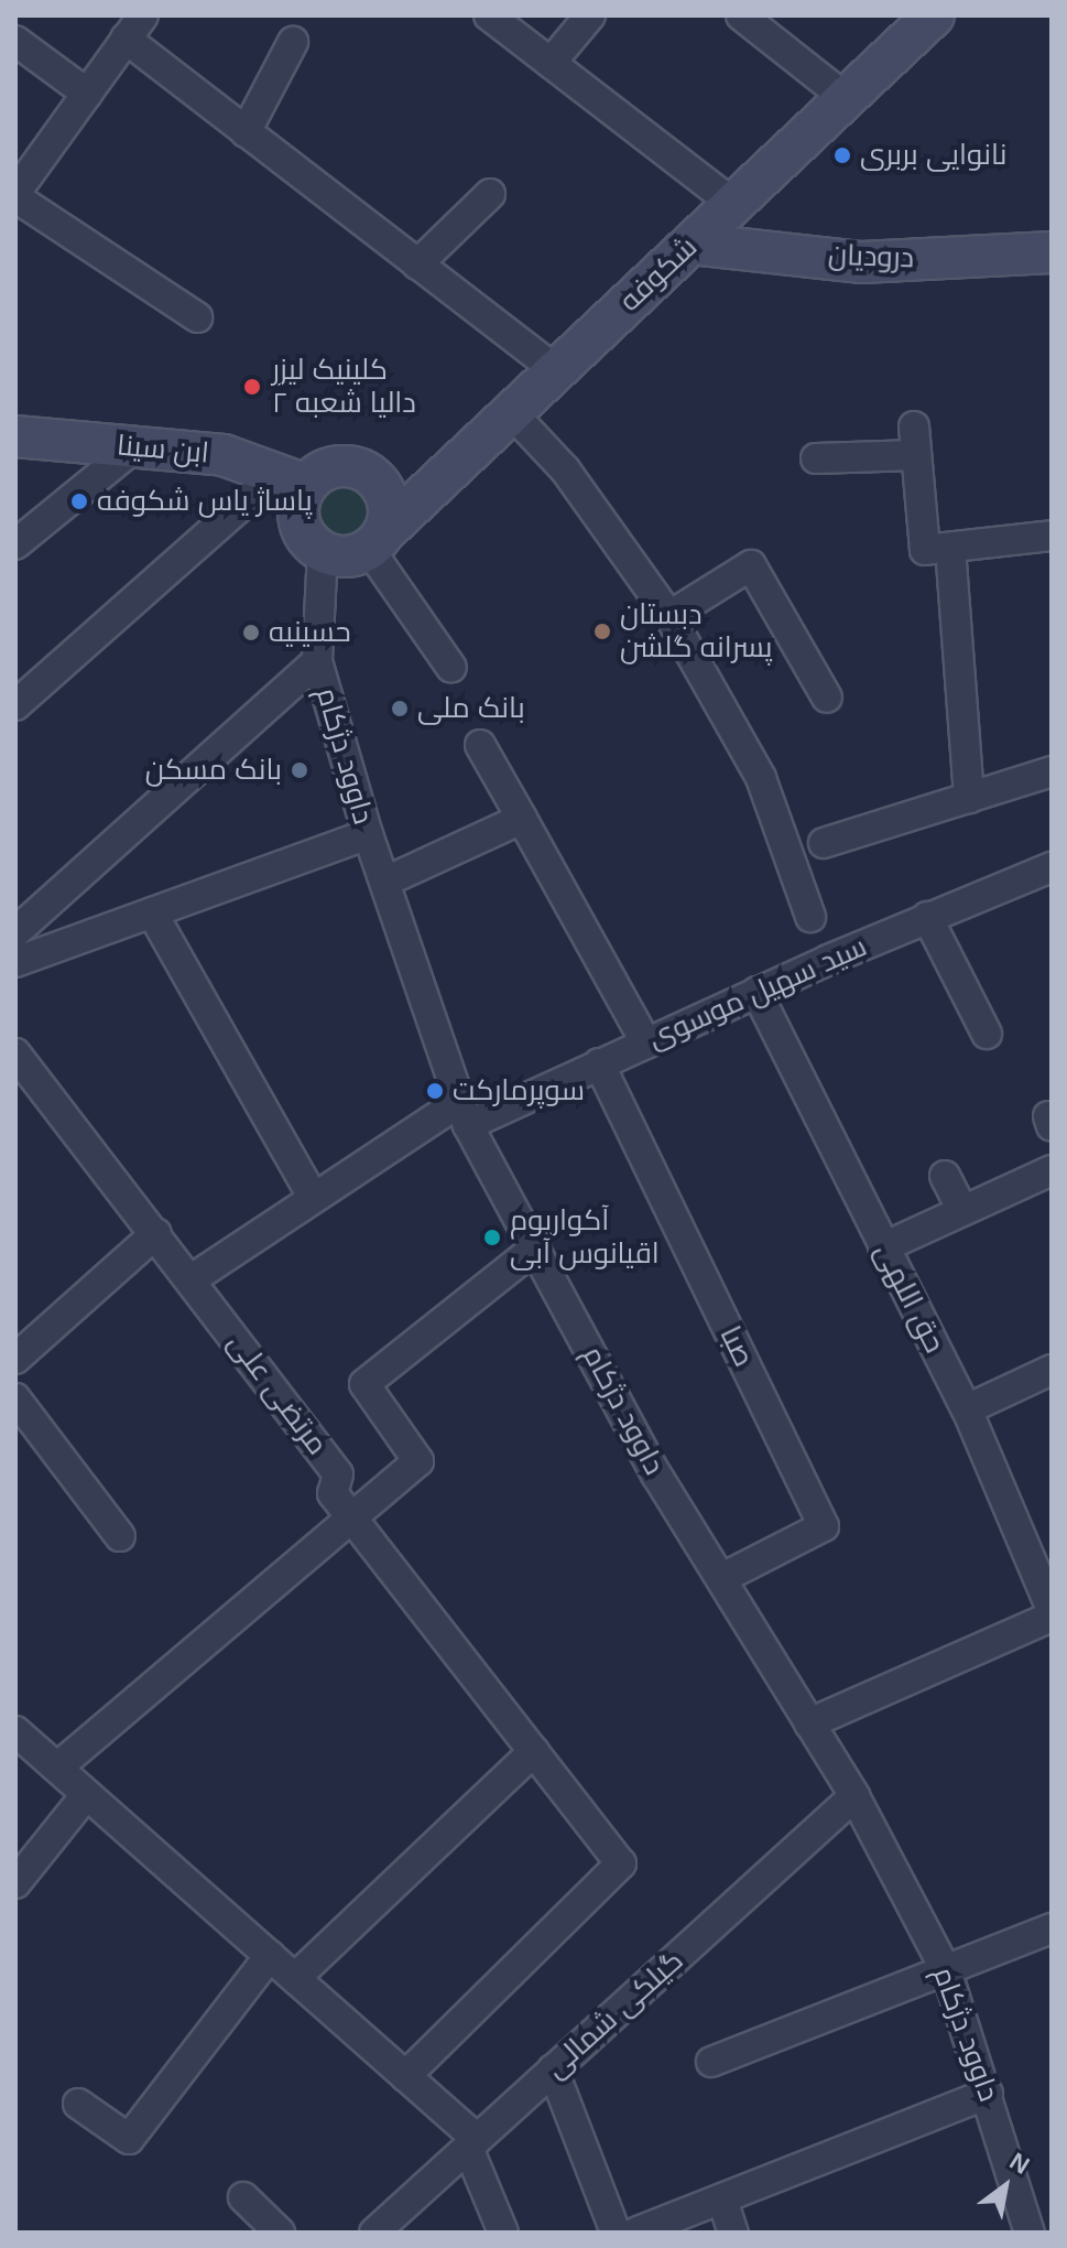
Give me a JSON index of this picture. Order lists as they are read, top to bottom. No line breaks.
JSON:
{"streets":{"main road":["درودیان","شکوفه","ابن سینا"],"street":["داوود دژکام","سید سهیل موسوی","حق اللهی","صبا","مرتضی علی","گيلکی شمالی"]},"crossings":[["درودیان","شکوفه"],["شکوفه","ابن سینا"],["شکوفه","داوود دژکام"],["ابن سینا","داوود دژکام"],["داوود دژکام","سید سهیل موسوی"],["داوود دژکام","صبا"],["داوود دژکام","گيلکی شمالی"],["سید سهیل موسوی","حق اللهی"],["سید سهیل موسوی","صبا"],["سید سهیل موسوی","مرتضی علی"]],"places":["نانوایی بربری","کلینیک لیزر دالیا شعبه ۲","پاساژ یاس شکوفه","دبستان پسرانه گلشن","حسینیه","بانک ملی","بانک مسکن","سوپرمارکت","آکواریوم اقیانوس آبی"],"north":"top right"}
